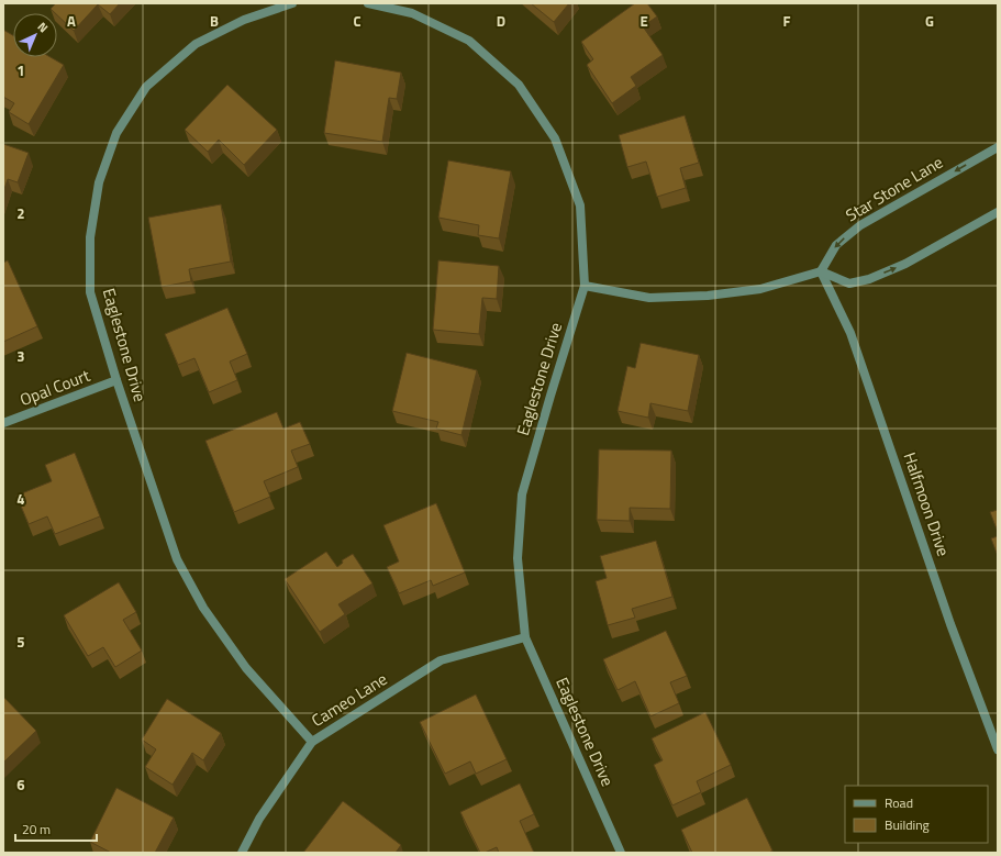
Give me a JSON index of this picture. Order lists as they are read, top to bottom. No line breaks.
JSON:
{"streets":{"street":["Star Stone Lane","Eaglestone Drive","Opal Court","Halfmoon Drive","Cameo Lane"]},"crossings":[["Star Stone Lane","Halfmoon Drive"],["Eaglestone Drive","Opal Court"],["Eaglestone Drive","Cameo Lane"]],"legend":["Road","Building"],"scale_bar":"20 m","north":"top right","grid":{"columns":["A","B","C","D","E","F","G"],"rows":["1","2","3","4","5","6"]}}
